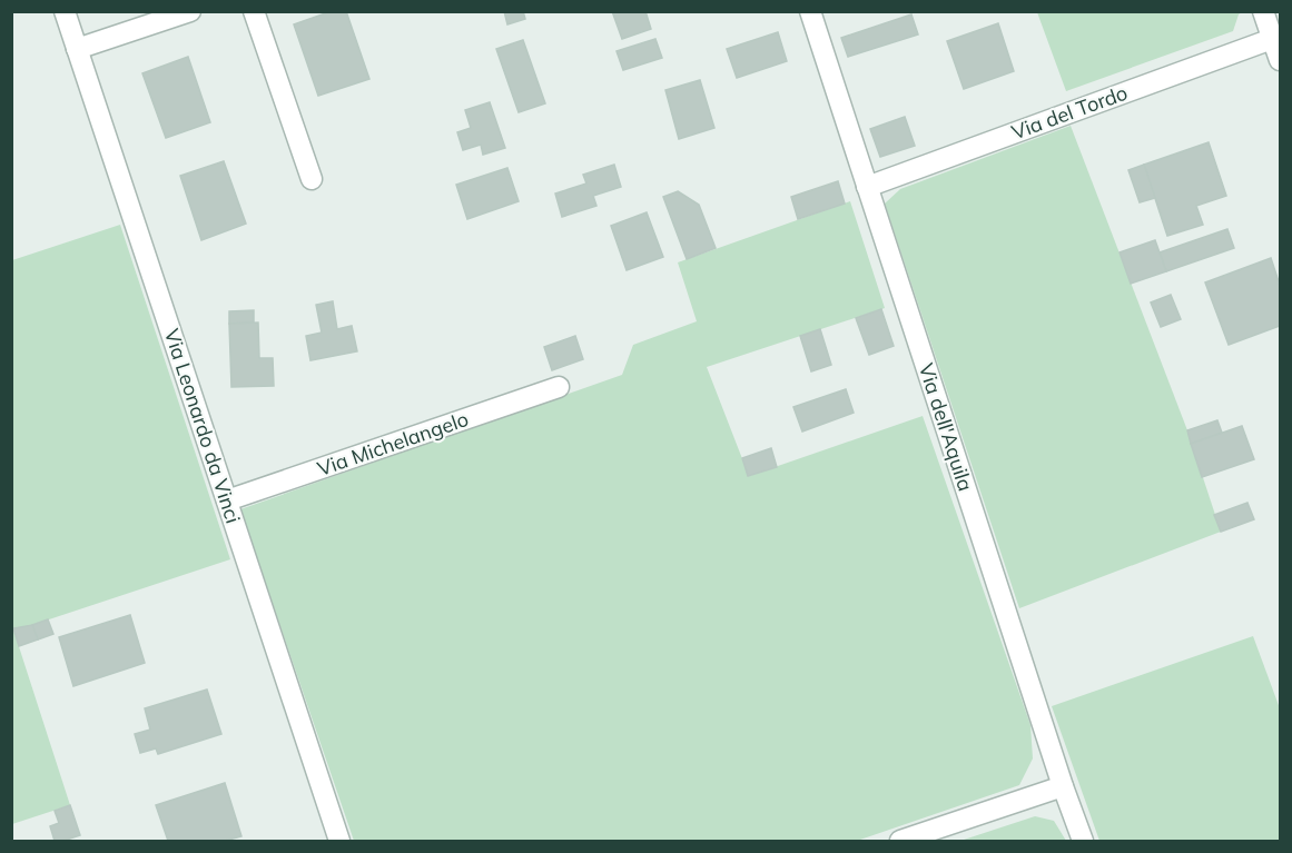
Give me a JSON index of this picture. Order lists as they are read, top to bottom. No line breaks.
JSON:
{"streets":{"street":["Via del Tordo","Via Leonardo da Vinci","Via dell'Aquila","Via Michelangelo"]},"crossings":[["Via del Tordo","Via dell'Aquila"],["Via Leonardo da Vinci","Via Michelangelo"]]}
